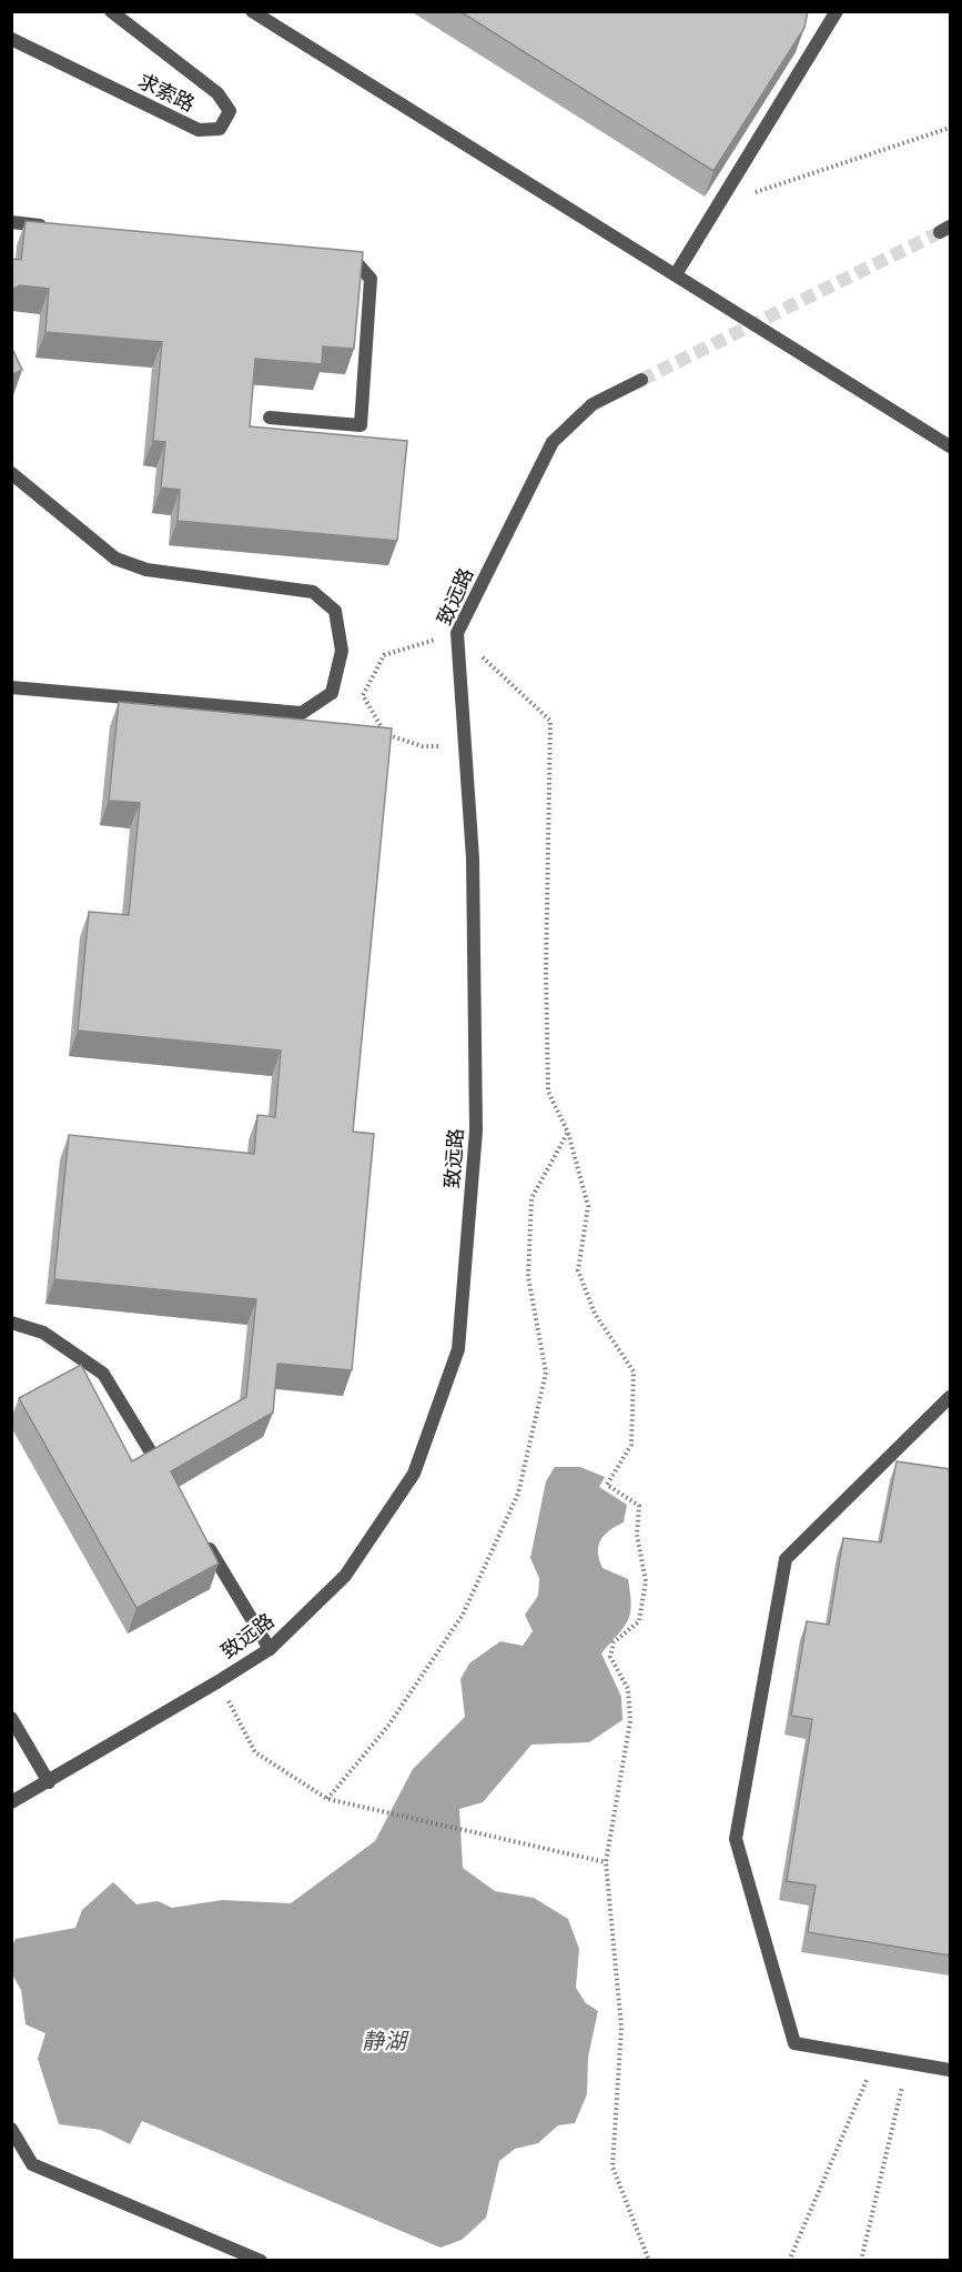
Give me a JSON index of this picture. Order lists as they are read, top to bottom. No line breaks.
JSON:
{"streets":{"street":["求索路","致远路"]},"water":["静湖"]}
